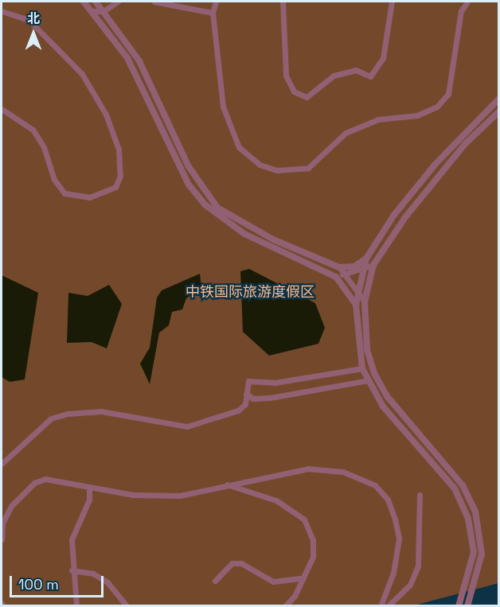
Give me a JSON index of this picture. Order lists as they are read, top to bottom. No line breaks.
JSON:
{"parks":["中铁国际旅游度假区"],"scale_bar":"100 m","north":"top"}
